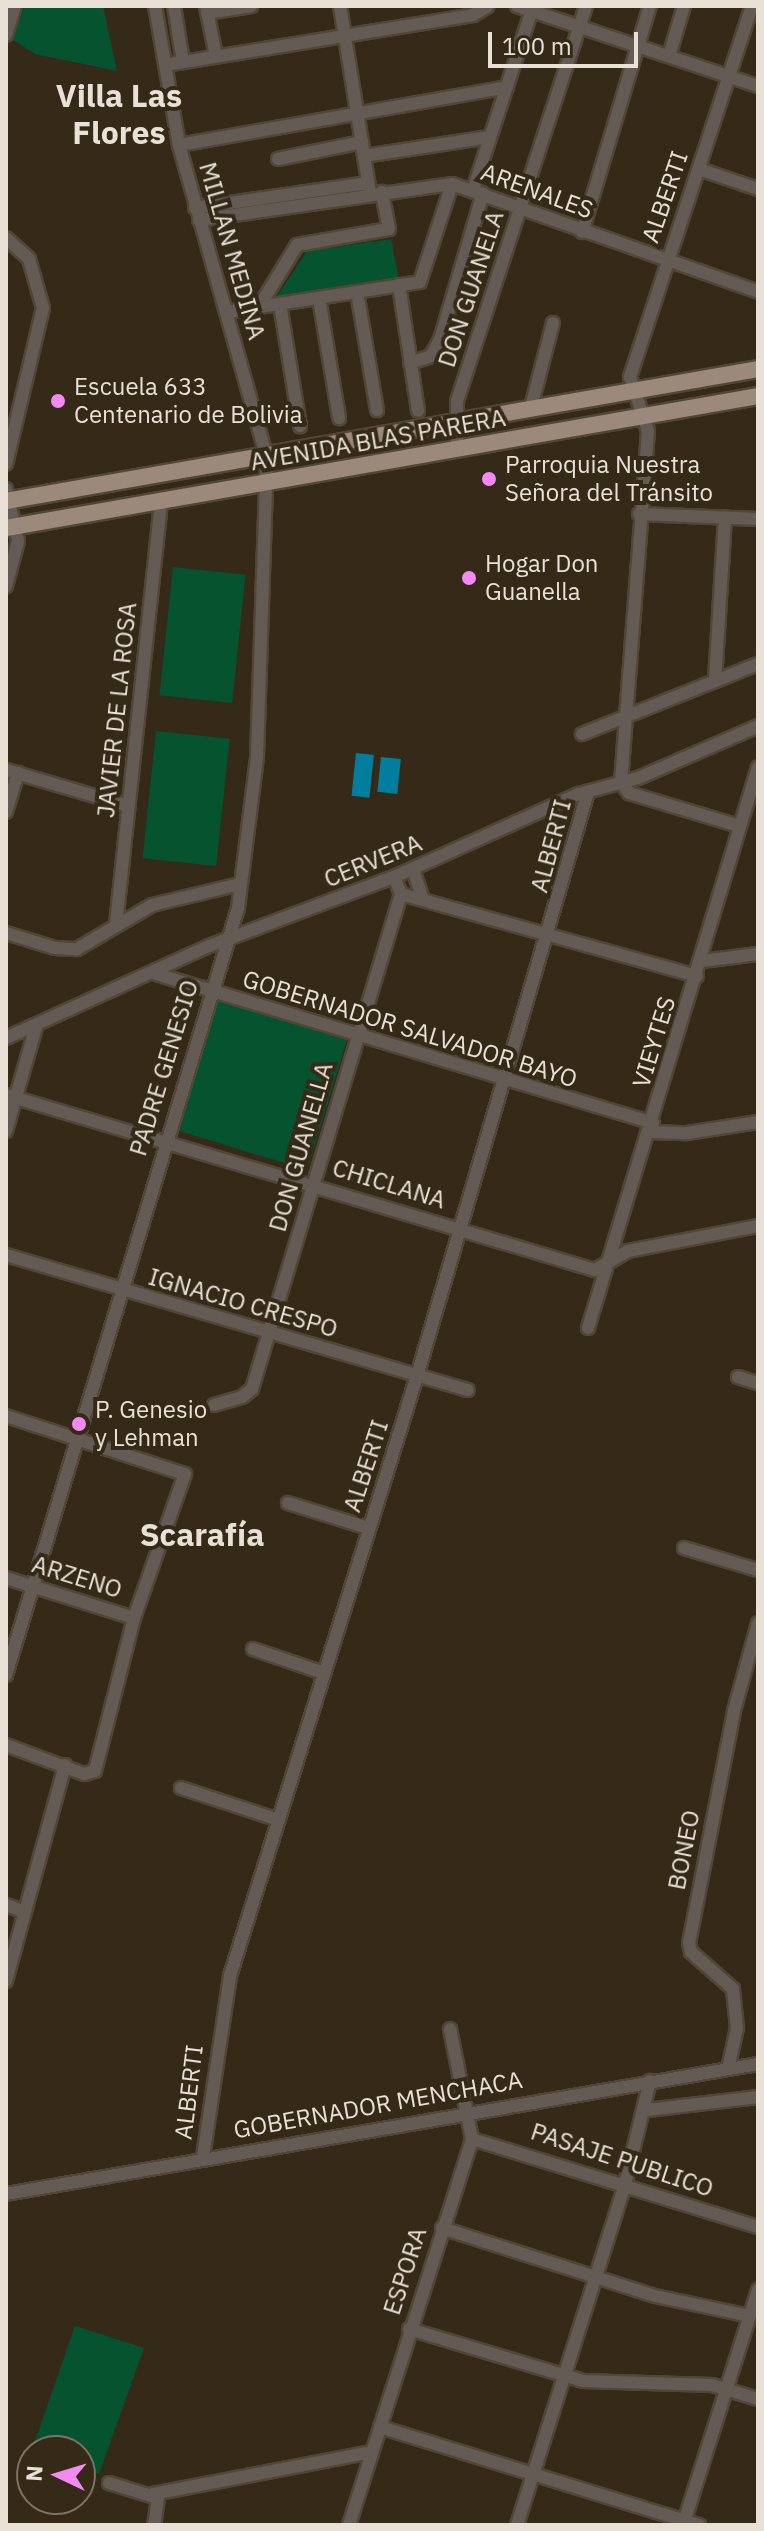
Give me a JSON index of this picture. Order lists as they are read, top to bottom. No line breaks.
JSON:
{"streets":{"main road":["AVENIDA BLAS PARERA"],"street":["ARENALES","ALBERTI","MILLAN MEDINA","DON GUANELA","JAVIER DE LA ROSA","CERVERA","GOBERNADOR SALVADOR BAYO","VIEYTES","PADRE GENESIO","DON GUANELLA","CHICLANA","IGNACIO CRESPO","ARZENO","BONEO","GOBERNADOR MENCHACA","PASAJE PUBLICO","ESPORA"]},"crossings":[["ARENALES","ALBERTI"],["ARENALES","MILLAN MEDINA"],["ARENALES","DON GUANELA"],["ALBERTI","AVENIDA BLAS PARERA"],["ALBERTI","CERVERA"],["ALBERTI","GOBERNADOR SALVADOR BAYO"],["ALBERTI","CHICLANA"],["ALBERTI","IGNACIO CRESPO"],["ALBERTI","GOBERNADOR MENCHACA"],["MILLAN MEDINA","AVENIDA BLAS PARERA"],["MILLAN MEDINA","PADRE GENESIO"],["DON GUANELA","AVENIDA BLAS PARERA"],["AVENIDA BLAS PARERA","JAVIER DE LA ROSA"],["AVENIDA BLAS PARERA","PADRE GENESIO"],["CERVERA","GOBERNADOR SALVADOR BAYO"],["CERVERA","PADRE GENESIO"],["GOBERNADOR SALVADOR BAYO","VIEYTES"],["GOBERNADOR SALVADOR BAYO","PADRE GENESIO"],["GOBERNADOR SALVADOR BAYO","DON GUANELLA"],["VIEYTES","CHICLANA"],["PADRE GENESIO","CHICLANA"],["PADRE GENESIO","IGNACIO CRESPO"],["PADRE GENESIO","ARZENO"],["DON GUANELLA","CHICLANA"],["DON GUANELLA","IGNACIO CRESPO"],["BONEO","GOBERNADOR MENCHACA"],["PASAJE PUBLICO","ESPORA"]],"districts":["Villa Las Flores","Scarafía"],"places":["Escuela 633 Centenario de Bolivia","Parroquia Nuestra Señora del Tránsito","Hogar Don Guanella","P. Genesio y Lehman"],"scale_bar":"100 m","north":"left"}
